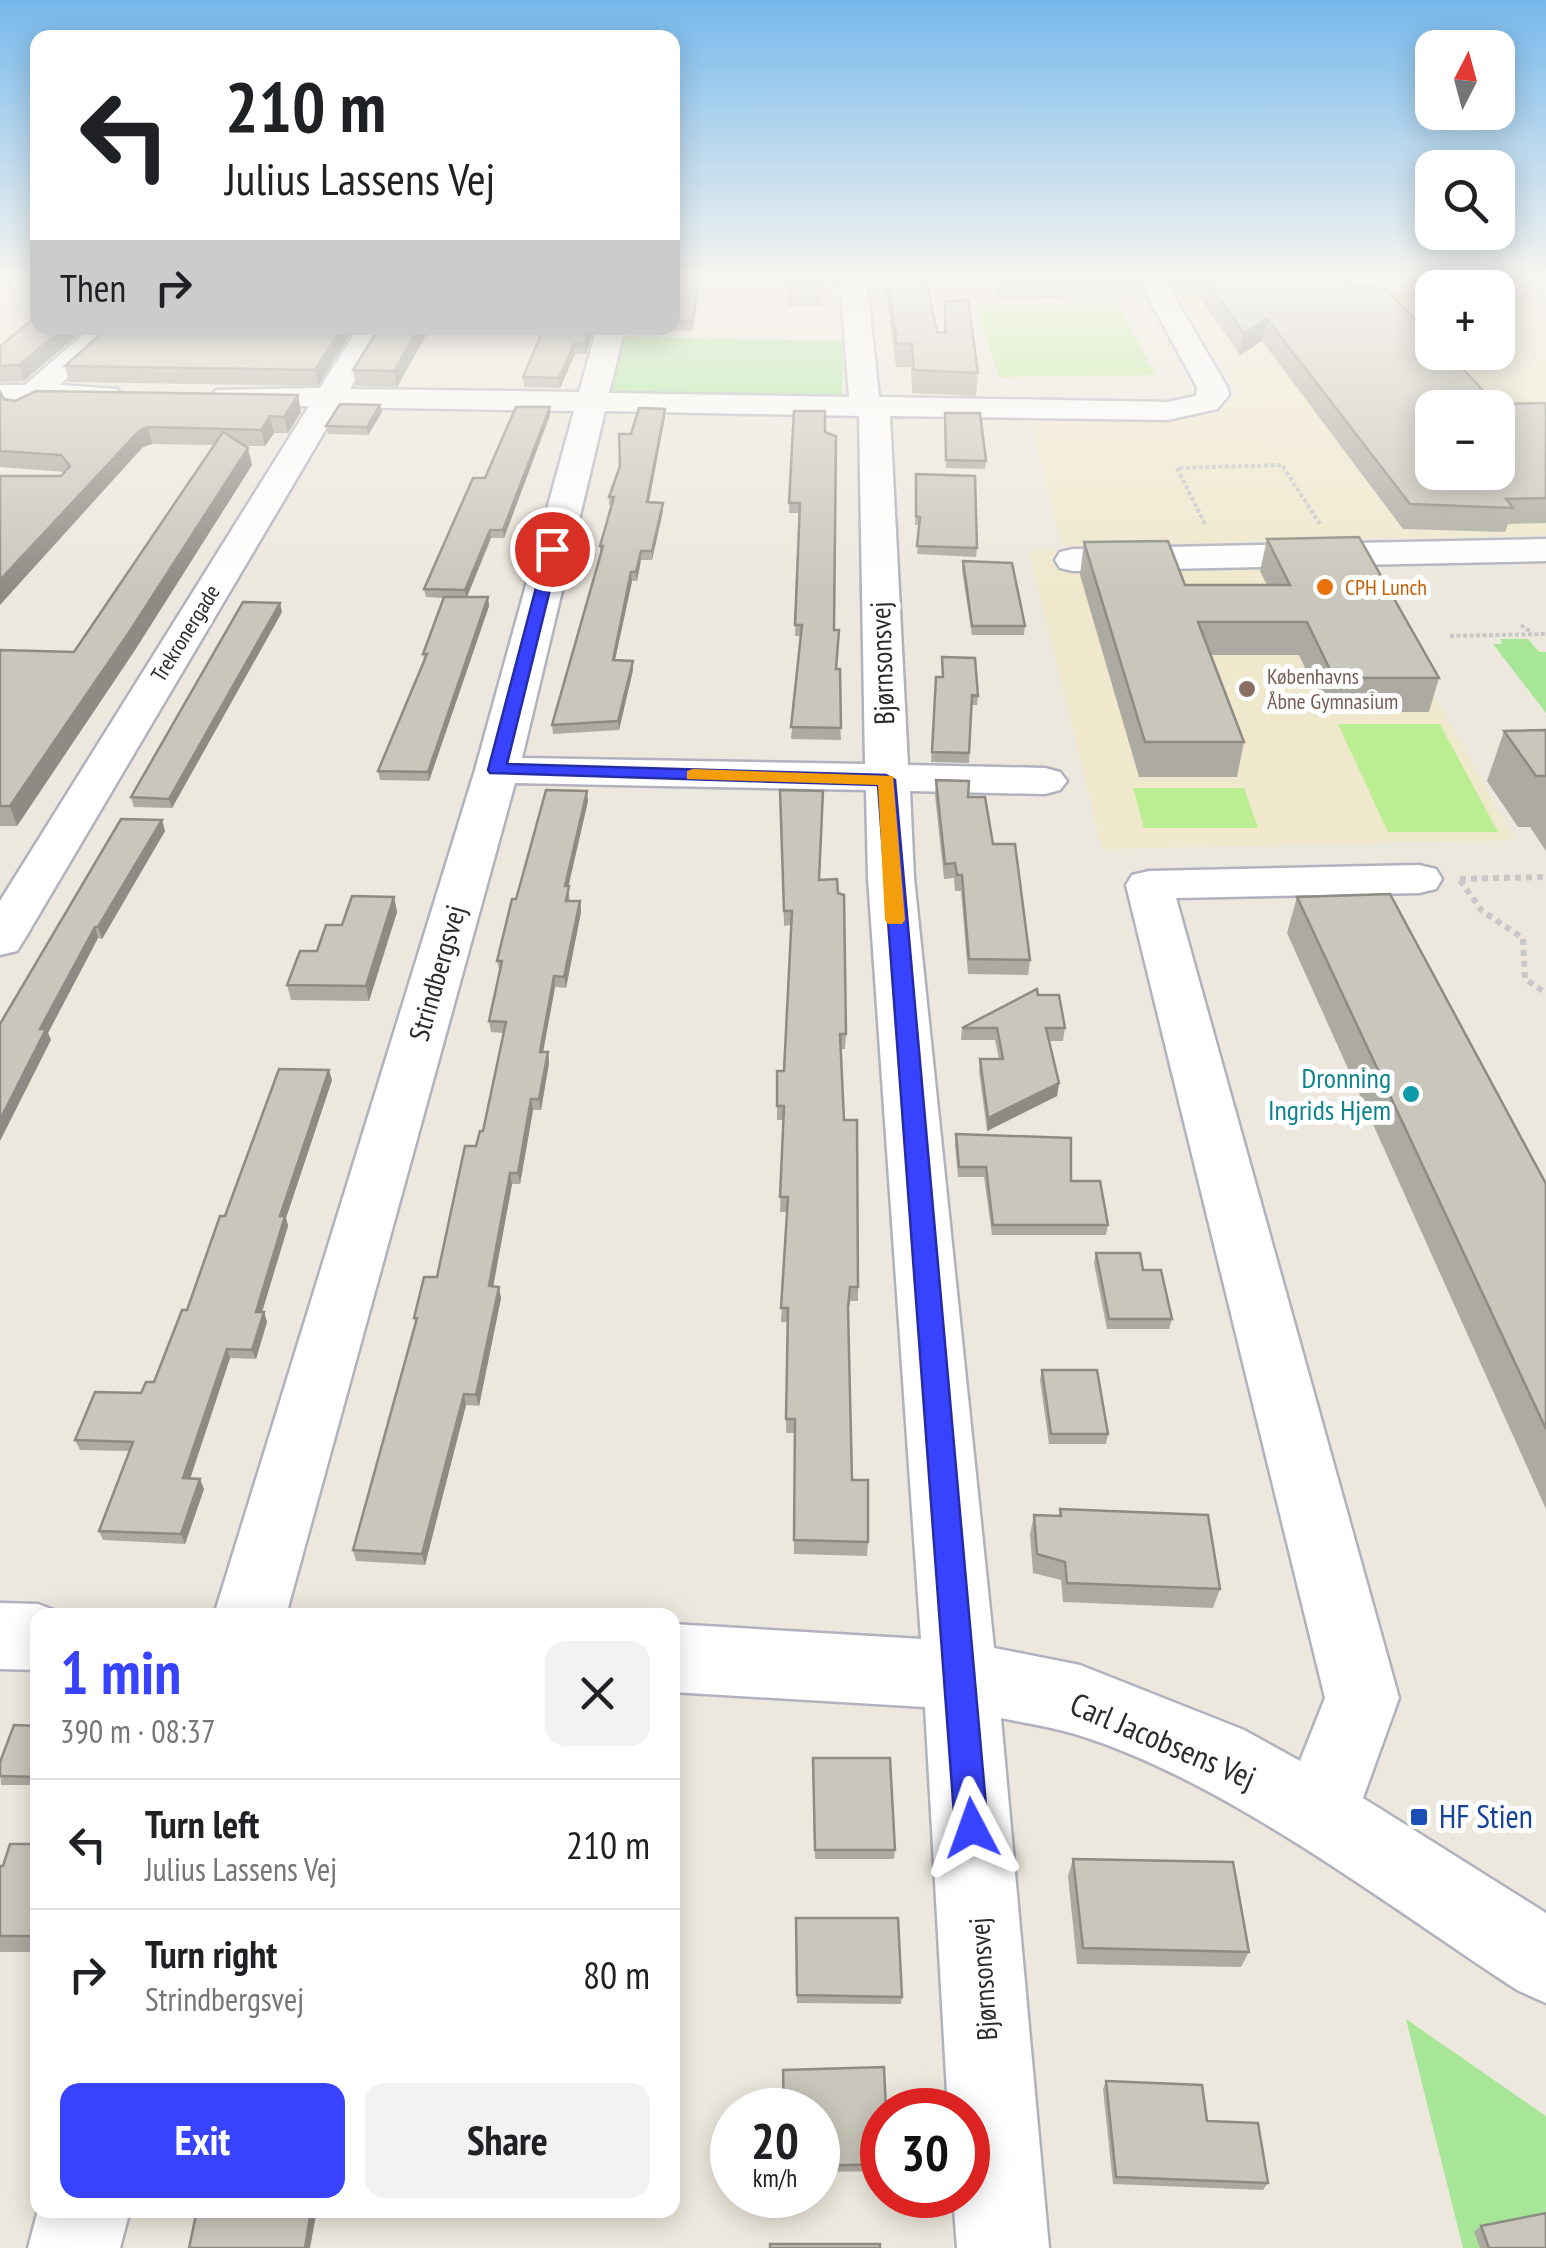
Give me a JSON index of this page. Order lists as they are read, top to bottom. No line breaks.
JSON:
{"streets":{"street":["Trekronergade","Bjørnsonsvej","Strindbergsvej","Carl Jacobsens Vej"]},"crossings":[["Bjørnsonsvej","Carl Jacobsens Vej"]],"places":{"other":["CPH Lunch","Københavns Åbne Gymnasium","Dronning Ingrids Hjem"],"transit":["HF Stien"]},"north":"top","page":{"map_buttons":["+","−"],"turn":["210 m","Julius Lassens Vej"],"then":"Then","heading":["1 min","390 m · 08:37"],"list":[{"name":"Turn left","note":"Julius Lassens Vej","value":"210 m"},{"name":"Turn right","note":"Strindbergsvej","value":"80 m"}],"buttons":["Exit","Share"],"speed":"20 km/h","limit":"30"}}
